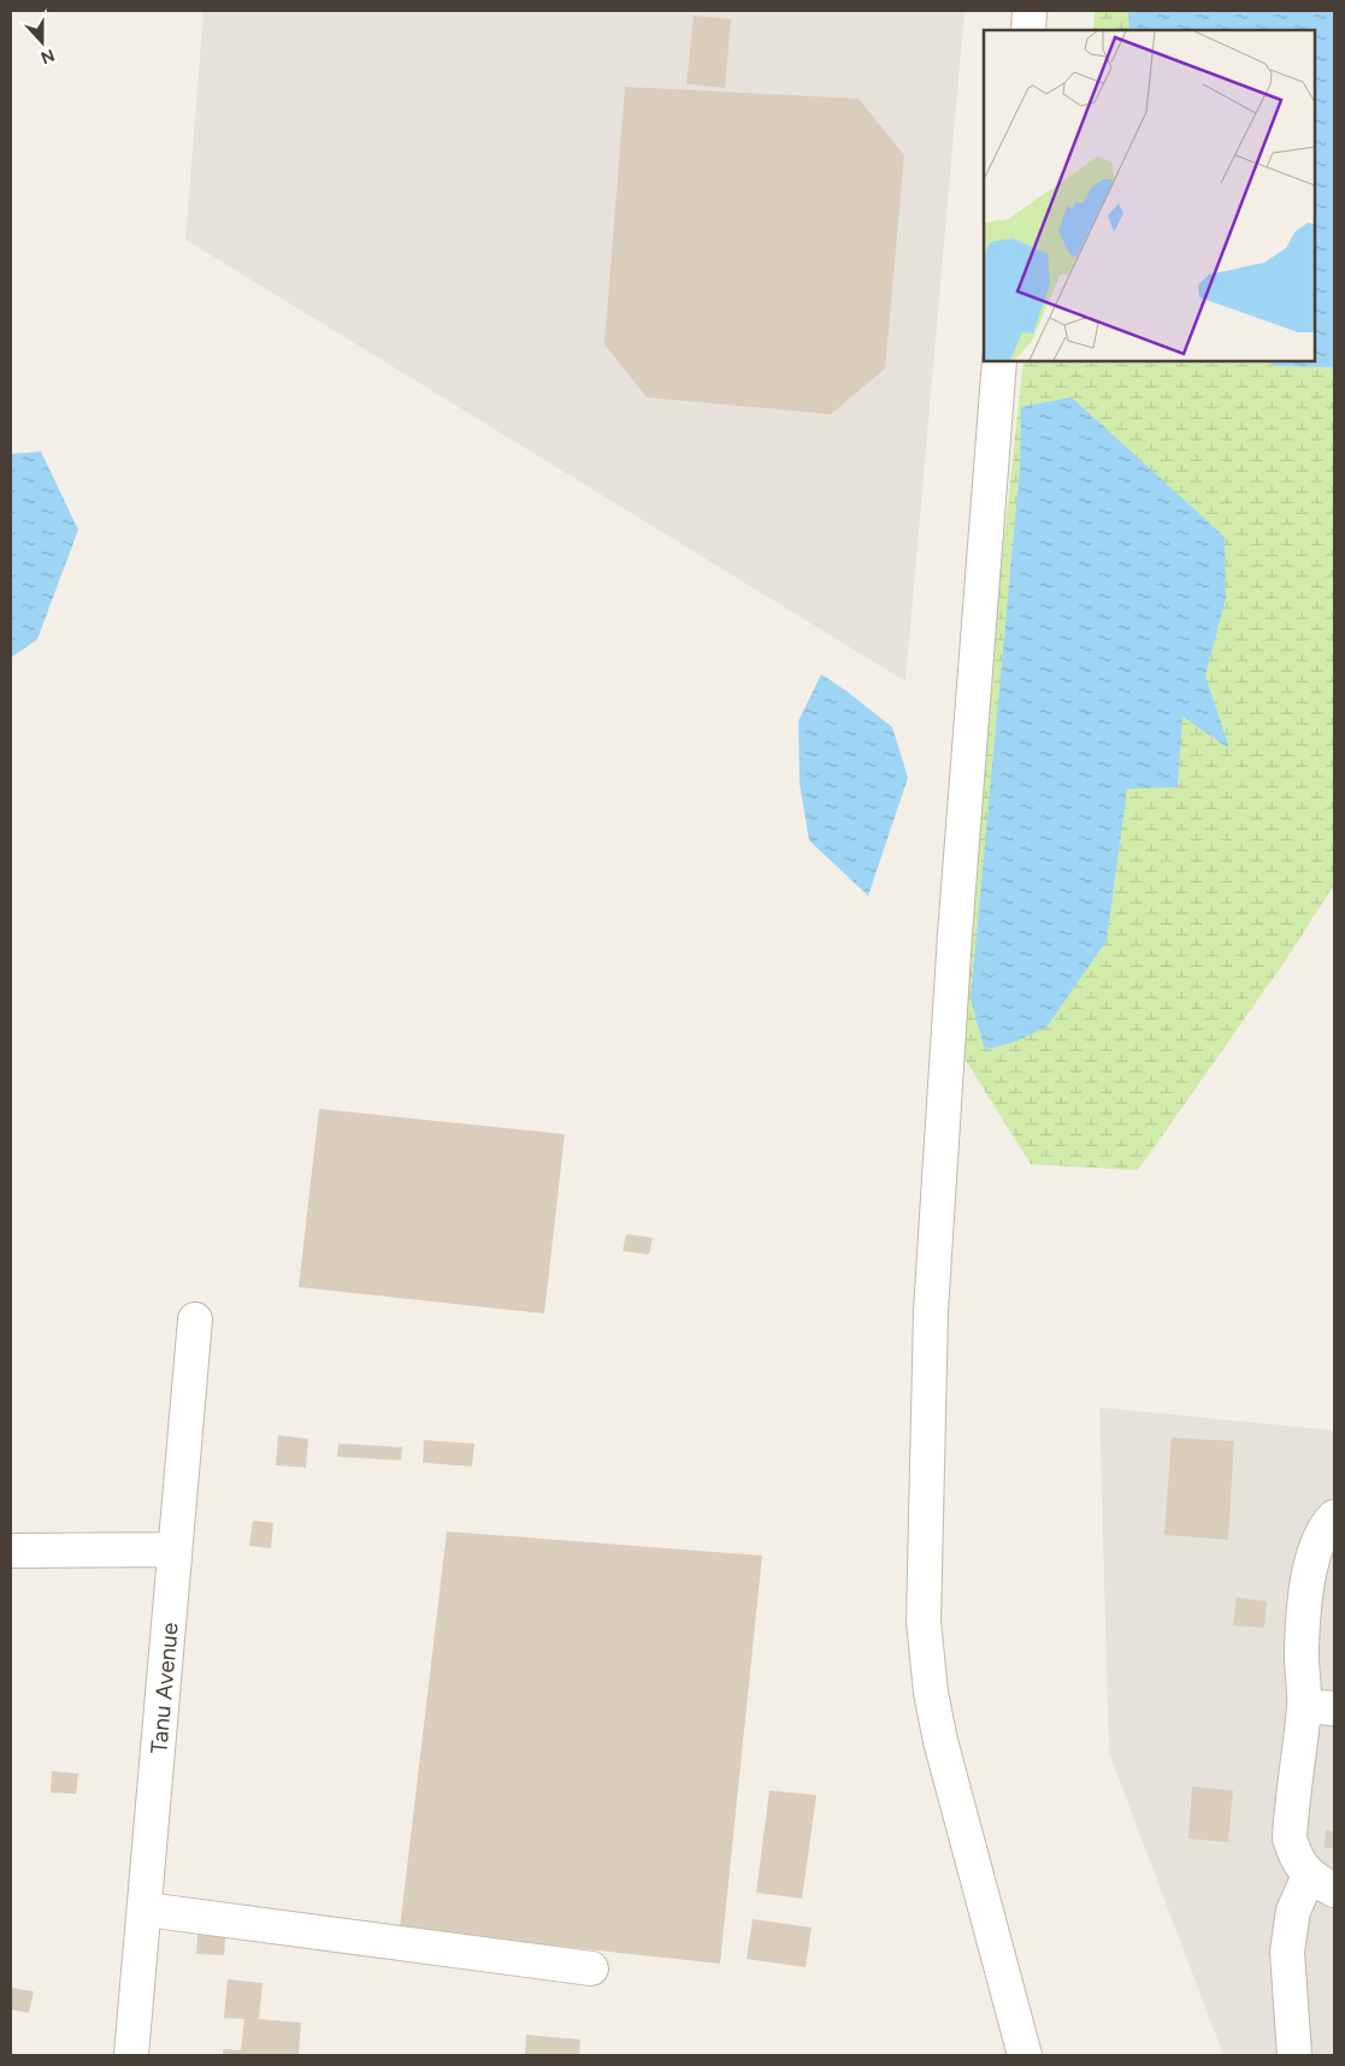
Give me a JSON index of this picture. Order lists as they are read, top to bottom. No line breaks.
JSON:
{"streets":{"street":["Tanu Avenue"]},"north":"bottom"}
